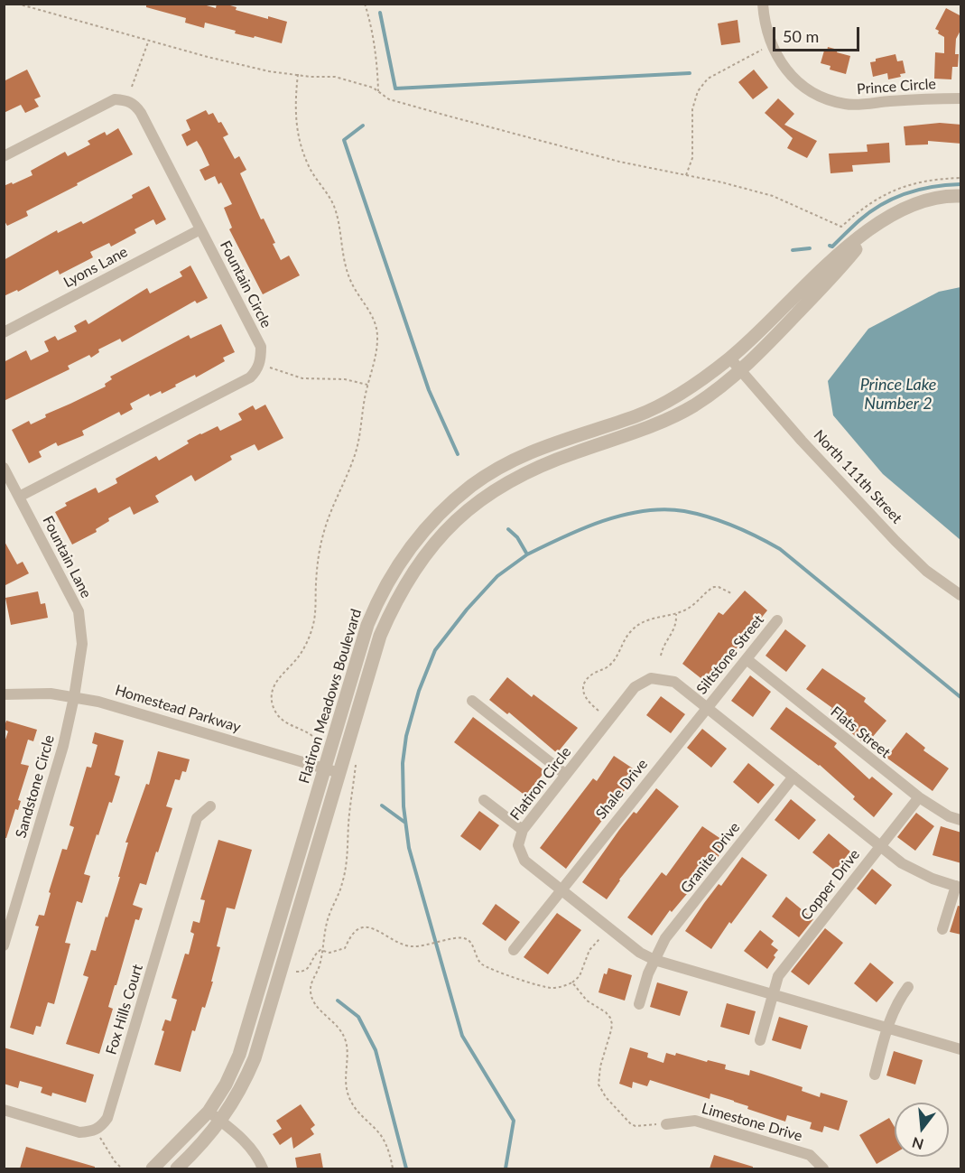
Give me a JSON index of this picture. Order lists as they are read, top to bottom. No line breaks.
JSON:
{"streets":{"street":["Prince Circle","Lyons Lane","Fountain Circle","North 111th Street","Fountain Lane","Siltstone Street","Flatiron Meadows Boulevard","Homestead Parkway","Flats Street","Flatiron Circle","Sandstone Circle","Shale Drive","Granite Drive","Copper Drive","Fox Hills Court","Limestone Drive"]},"crossings":[["Lyons Lane","Fountain Circle"],["Fountain Circle","Fountain Lane"],["North 111th Street","Flatiron Meadows Boulevard"],["Fountain Lane","Homestead Parkway"],["Fountain Lane","Sandstone Circle"],["Siltstone Street","Flats Street"],["Siltstone Street","Flatiron Circle"],["Siltstone Street","Shale Drive"],["Flatiron Meadows Boulevard","Homestead Parkway"],["Homestead Parkway","Sandstone Circle"],["Flats Street","Copper Drive"],["Flatiron Circle","Shale Drive"],["Flatiron Circle","Granite Drive"],["Flatiron Circle","Copper Drive"]],"water":["Prince Lake Number 2"],"scale_bar":"50 m","north":"bottom"}
